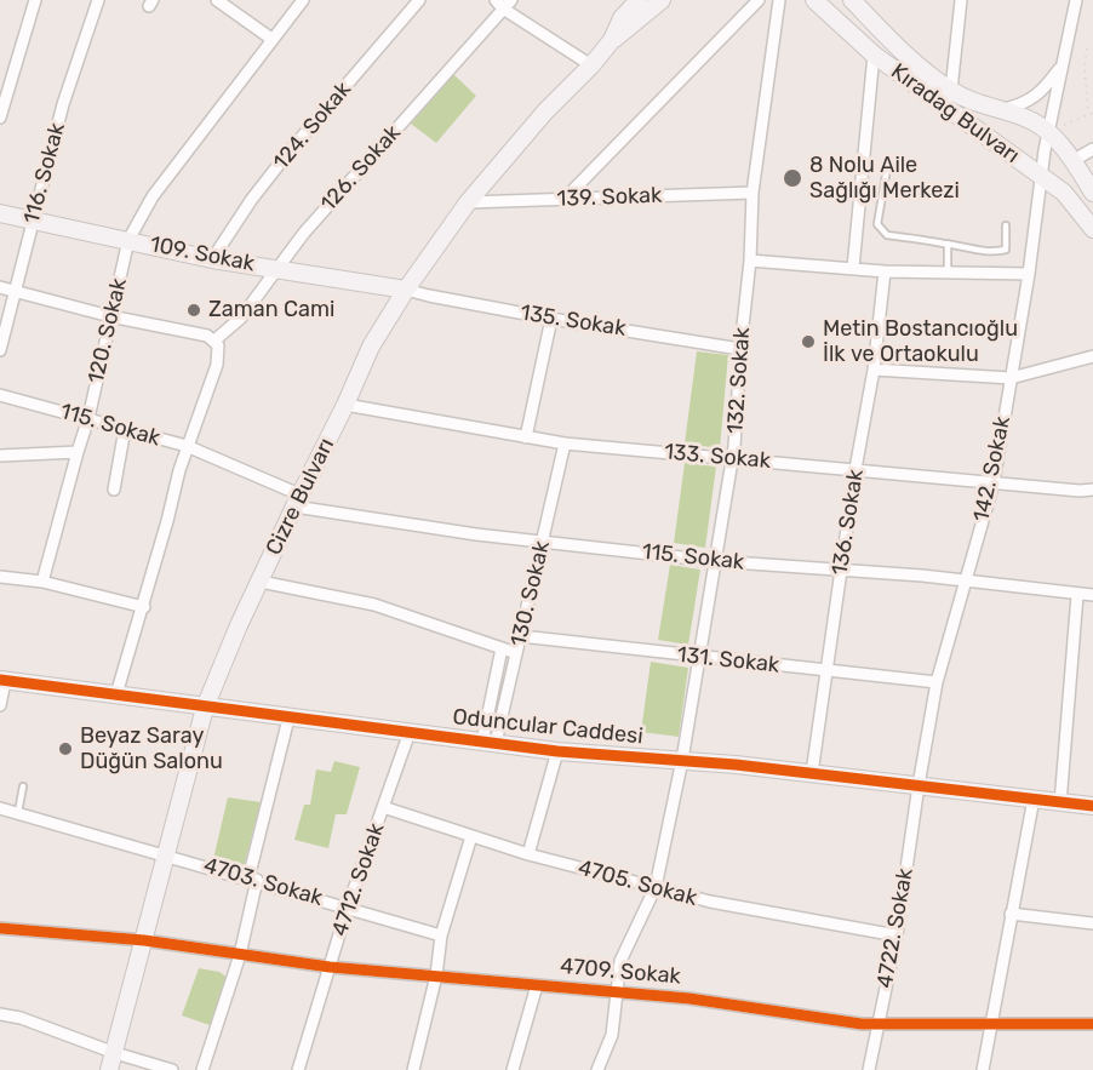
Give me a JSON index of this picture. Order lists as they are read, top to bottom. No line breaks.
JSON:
{"streets":{"main road":["Kıradag Bulvarı","109. Sokak","Cizre Bulvarı","Oduncular Caddesi"],"street":["124. Sokak","126. Sokak","116. Sokak","139. Sokak","135. Sokak","120. Sokak","132. Sokak","115. Sokak","133. Sokak","142. Sokak","136. Sokak","130. Sokak","131. Sokak","4712. Sokak","4703. Sokak","4705. Sokak","4722. Sokak","4709. Sokak"]},"crossings":[["Kıradag Bulvarı","142. Sokak"],["124. Sokak","109. Sokak"],["126. Sokak","109. Sokak"],["116. Sokak","109. Sokak"],["139. Sokak","132. Sokak"],["139. Sokak","Cizre Bulvarı"],["109. Sokak","135. Sokak"],["109. Sokak","120. Sokak"],["109. Sokak","Cizre Bulvarı"],["135. Sokak","132. Sokak"],["135. Sokak","Cizre Bulvarı"],["120. Sokak","115. Sokak"],["132. Sokak","115. Sokak"],["132. Sokak","133. Sokak"],["132. Sokak","131. Sokak"],["132. Sokak","Oduncular Caddesi"],["132. Sokak","4705. Sokak"],["132. Sokak","4709. Sokak"],["115. Sokak","142. Sokak"],["115. Sokak","Cizre Bulvarı"],["115. Sokak","136. Sokak"],["115. Sokak","130. Sokak"],["133. Sokak","142. Sokak"],["133. Sokak","Cizre Bulvarı"],["133. Sokak","136. Sokak"],["133. Sokak","130. Sokak"],["142. Sokak","131. Sokak"],["142. Sokak","Oduncular Caddesi"],["142. Sokak","4722. Sokak"],["Cizre Bulvarı","Oduncular Caddesi"],["Cizre Bulvarı","4703. Sokak"],["Cizre Bulvarı","4709. Sokak"],["136. Sokak","131. Sokak"],["136. Sokak","Oduncular Caddesi"],["130. Sokak","131. Sokak"],["130. Sokak","Oduncular Caddesi"],["Oduncular Caddesi","4712. Sokak"],["Oduncular Caddesi","4722. Sokak"],["4712. Sokak","4703. Sokak"],["4712. Sokak","4705. Sokak"],["4712. Sokak","4709. Sokak"],["4705. Sokak","4722. Sokak"],["4722. Sokak","4709. Sokak"]],"places":["8 Nolu Aile Sağlığı Merkezi","Zaman Cami","Metin Bostancıoğlu İlk ve Ortaokulu","Beyaz Saray Düğün Salonu"]}
